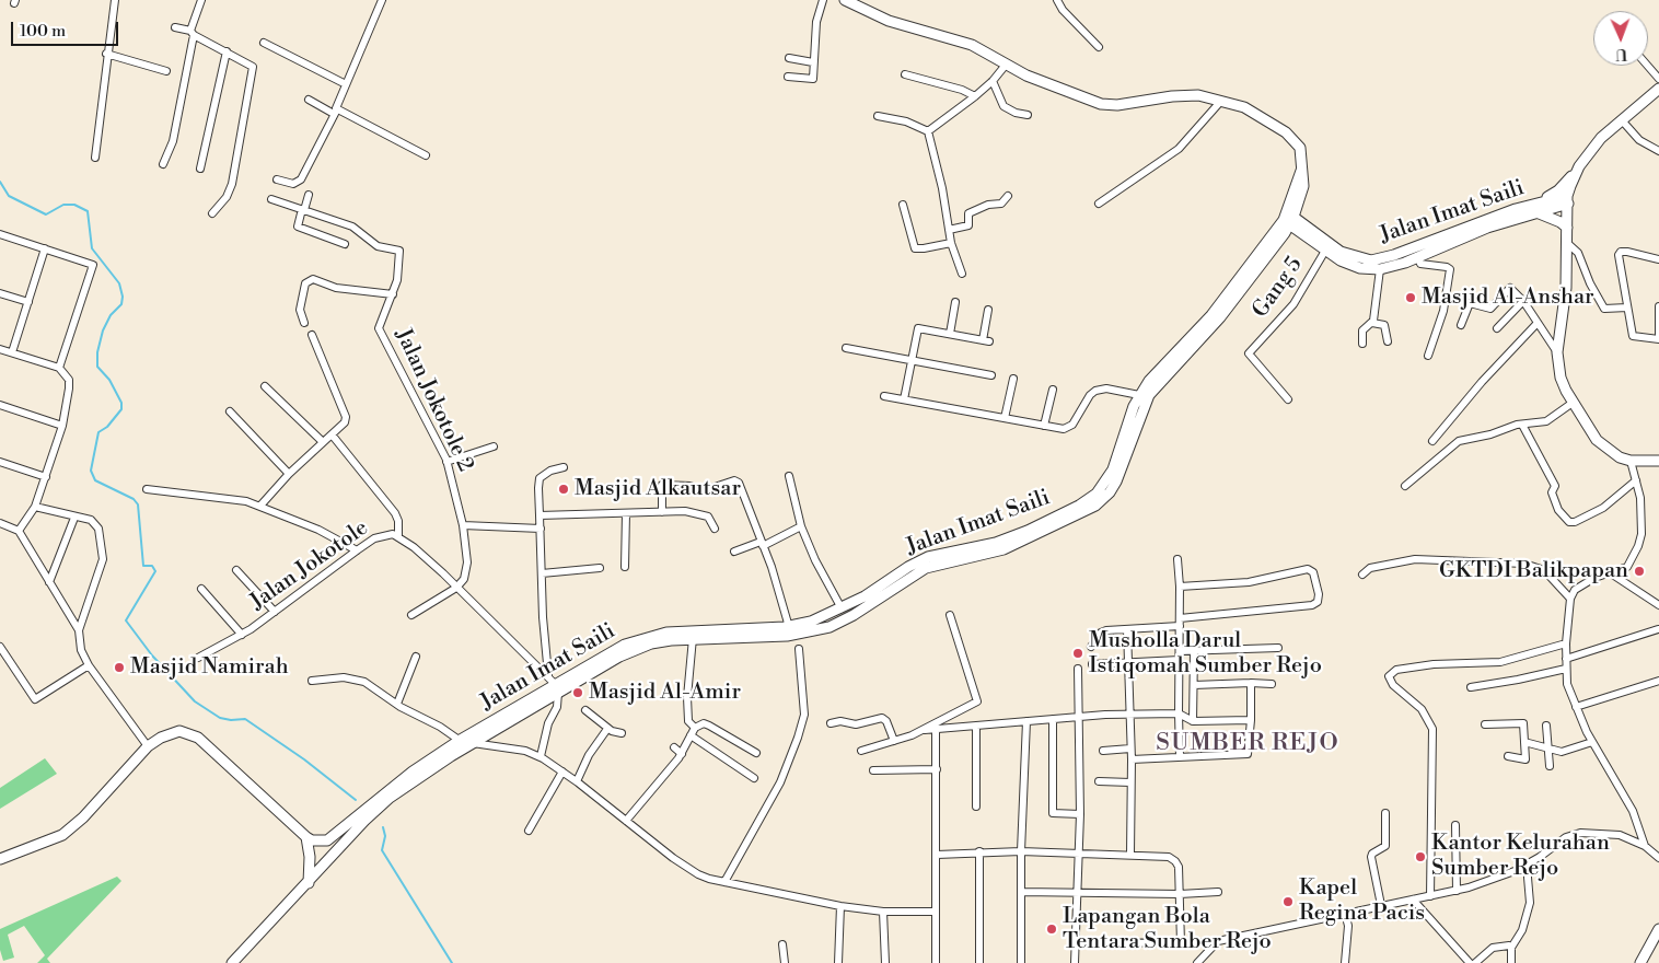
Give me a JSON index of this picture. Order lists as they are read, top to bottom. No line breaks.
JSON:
{"streets":{"main road":["Jalan Imat Saili"],"street":["Gang 5","Jalan Jokotole 2","Jalan Jokotole"]},"crossings":[["Jalan Imat Saili","Gang 5"],["Jalan Imat Saili","Jalan Jokotole"],["Jalan Jokotole 2","Jalan Jokotole"]],"districts":["SUMBER REJO"],"places":["Masjid Al-Anshar","Masjid Alkautsar","GKTDI Balikpapan","Musholla Darul Istiqomah Sumber Rejo","Masjid Namirah","Masjid Al-Amir","Kantor Kelurahan Sumber Rejo","Kapel Regina Pacis","Lapangan Bola Tentara Sumber Rejo"],"scale_bar":"100 m","north":"bottom"}
